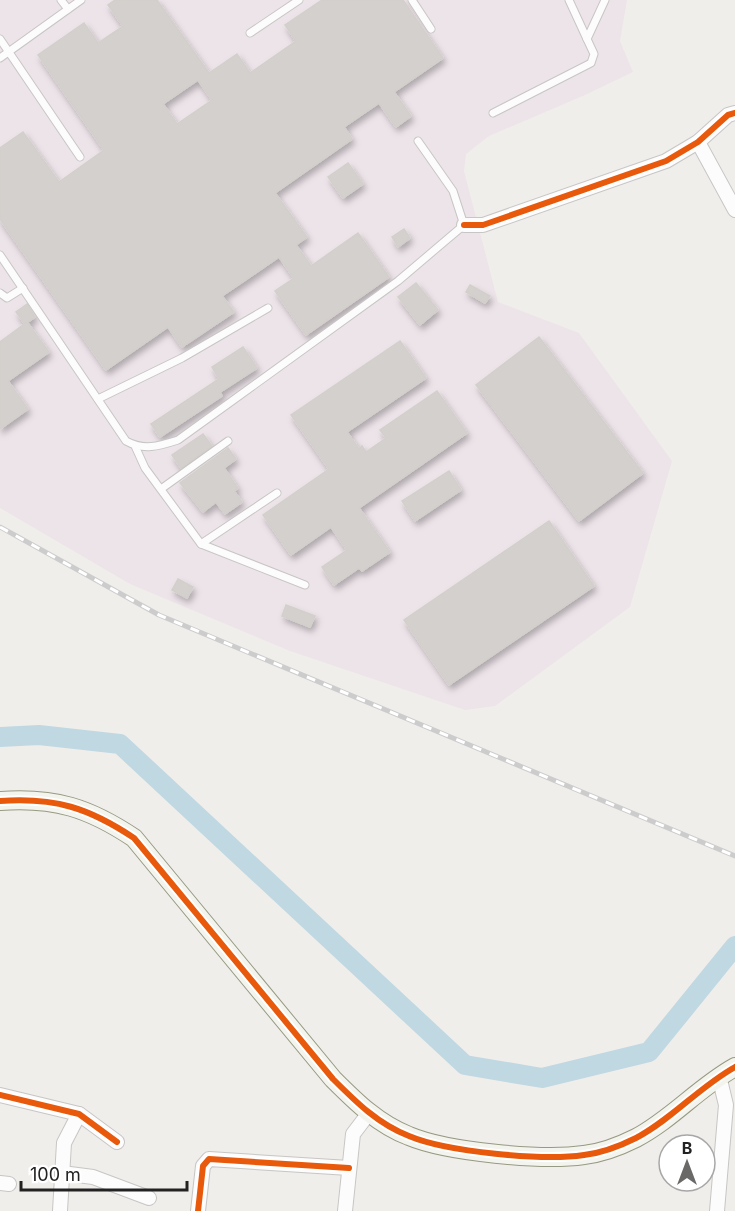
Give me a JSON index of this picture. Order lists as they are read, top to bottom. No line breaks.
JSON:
{"scale_bar":"100 m","north":"top"}
